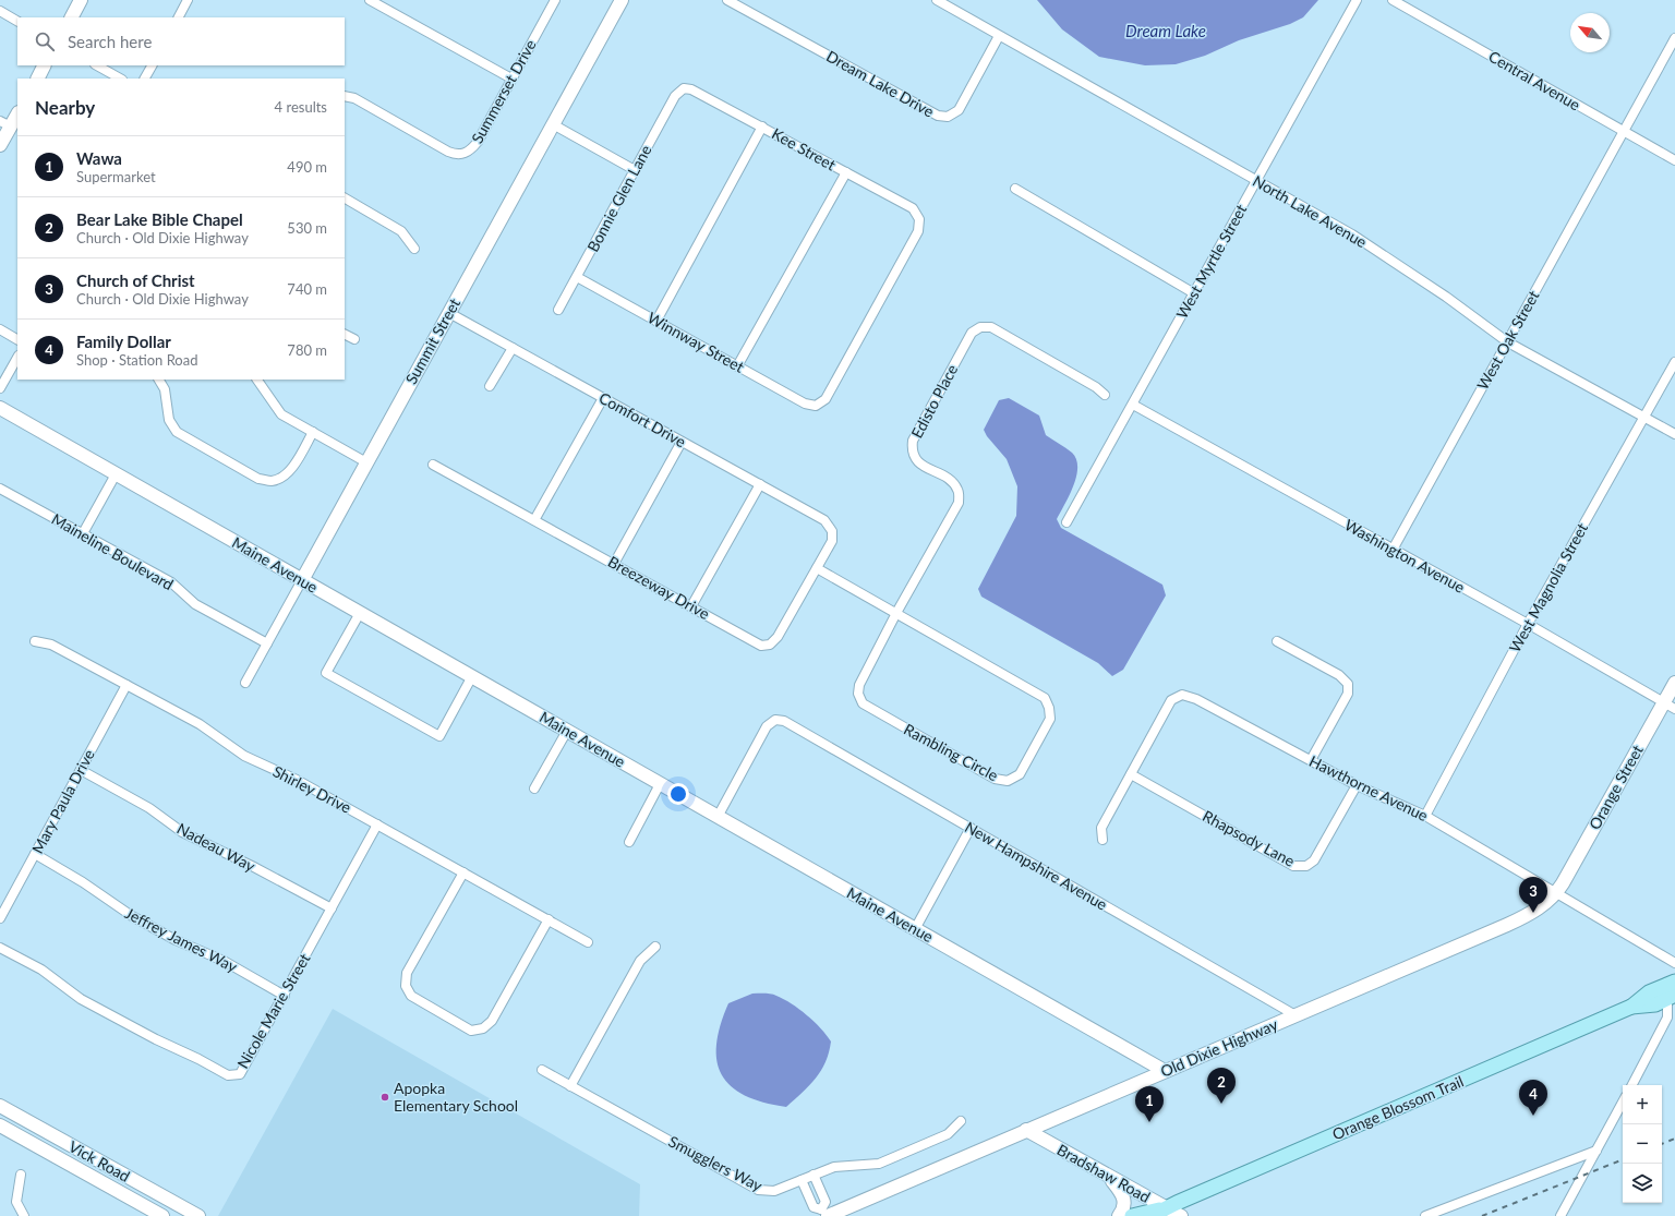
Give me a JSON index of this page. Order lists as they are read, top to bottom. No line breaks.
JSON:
{"streets":{"main road":["Orange Blossom Trail"],"street":["Central Avenue","Dream Lake Drive","Summerset Drive","Kee Street","Bonnie Glen Lane","North Lake Avenue","West Myrtle Street","West Oak Street","Summit Street","Winnway Street","Edisto Place","Comfort Drive","Maineline Boulevard","Washington Avenue","Maine Avenue","Breezeway Drive","West Magnolia Street","Rambling Circle","Orange Street","Hawthorne Avenue","Shirley Drive","Mary Paula Drive","Rhapsody Lane","Nadeau Way","New Hampshire Avenue","Jeffrey James Way","Nicole Marie Street","Old Dixie Highway","Vick Road","Smugglers Way","Bradshaw Road"]},"crossings":[["Central Avenue","West Oak Street"],["Dream Lake Drive","North Lake Avenue"],["Kee Street","Bonnie Glen Lane"],["Kee Street","Winnway Street"],["Bonnie Glen Lane","Winnway Street"],["North Lake Avenue","West Myrtle Street"],["North Lake Avenue","West Oak Street"],["North Lake Avenue","West Magnolia Street"],["West Myrtle Street","Washington Avenue"],["West Oak Street","Washington Avenue"],["Summit Street","Comfort Drive"],["Summit Street","Maineline Boulevard"],["Summit Street","Maine Avenue"],["Edisto Place","Rambling Circle"],["Comfort Drive","Breezeway Drive"],["Washington Avenue","West Magnolia Street"],["Washington Avenue","Orange Street"],["Maine Avenue","New Hampshire Avenue"],["Maine Avenue","Old Dixie Highway"],["Breezeway Drive","Rambling Circle"],["West Magnolia Street","Hawthorne Avenue"],["Orange Street","Hawthorne Avenue"],["Orange Street","Old Dixie Highway"],["Hawthorne Avenue","Rhapsody Lane"],["Hawthorne Avenue","Old Dixie Highway"],["Shirley Drive","Mary Paula Drive"],["Shirley Drive","Nicole Marie Street"],["Mary Paula Drive","Nadeau Way"],["Mary Paula Drive","Jeffrey James Way"],["Nadeau Way","Nicole Marie Street"],["New Hampshire Avenue","Old Dixie Highway"],["Jeffrey James Way","Nicole Marie Street"],["Old Dixie Highway","Bradshaw Road"],["Orange Blossom Trail","Bradshaw Road"]],"water":["Dream Lake"],"places":["Apopka Elementary School"],"north":"top left","page":{"search":"Search here","heading":["Nearby","4 results"],"list":[{"mark":"1","name":"Wawa","note":"Supermarket","value":"490 m"},{"mark":"2","name":"Bear Lake Bible Chapel","note":"Church · Old Dixie Highway","value":"530 m"},{"mark":"3","name":"Church of Christ","note":"Church · Old Dixie Highway","value":"740 m"},{"mark":"4","name":"Family Dollar","note":"Shop · Station Road","value":"780 m"}],"pins":["3","2","4","1"],"map_buttons":["+","−"]}}
